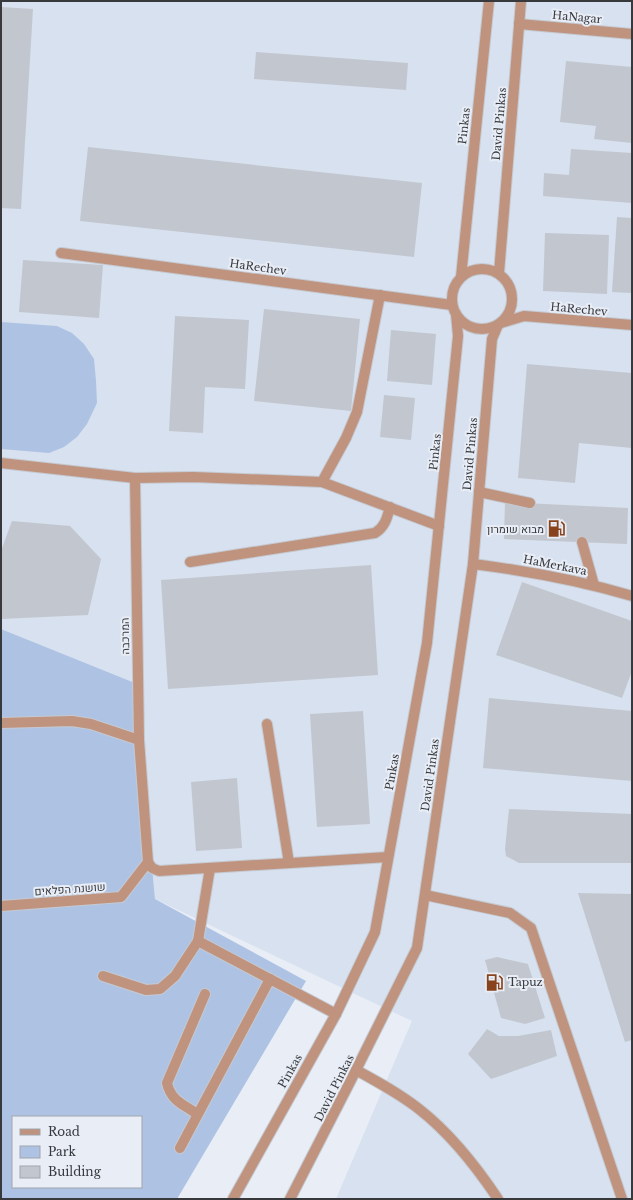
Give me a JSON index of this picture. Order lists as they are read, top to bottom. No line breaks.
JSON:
{"streets":{"street":["HaNagar","David Pinkas","Pinkas","HaRechev","HaMerkava","המרכבה","שושנת הפלאים"]},"crossings":[["HaNagar","David Pinkas"],["David Pinkas","Pinkas"],["David Pinkas","HaRechev"],["David Pinkas","HaMerkava"],["Pinkas","HaRechev"],["המרכבה","שושנת הפלאים"]],"places":{"fuel station":["מבוא שומרון","Tapuz"]},"legend":["Road","Park","Building"]}
